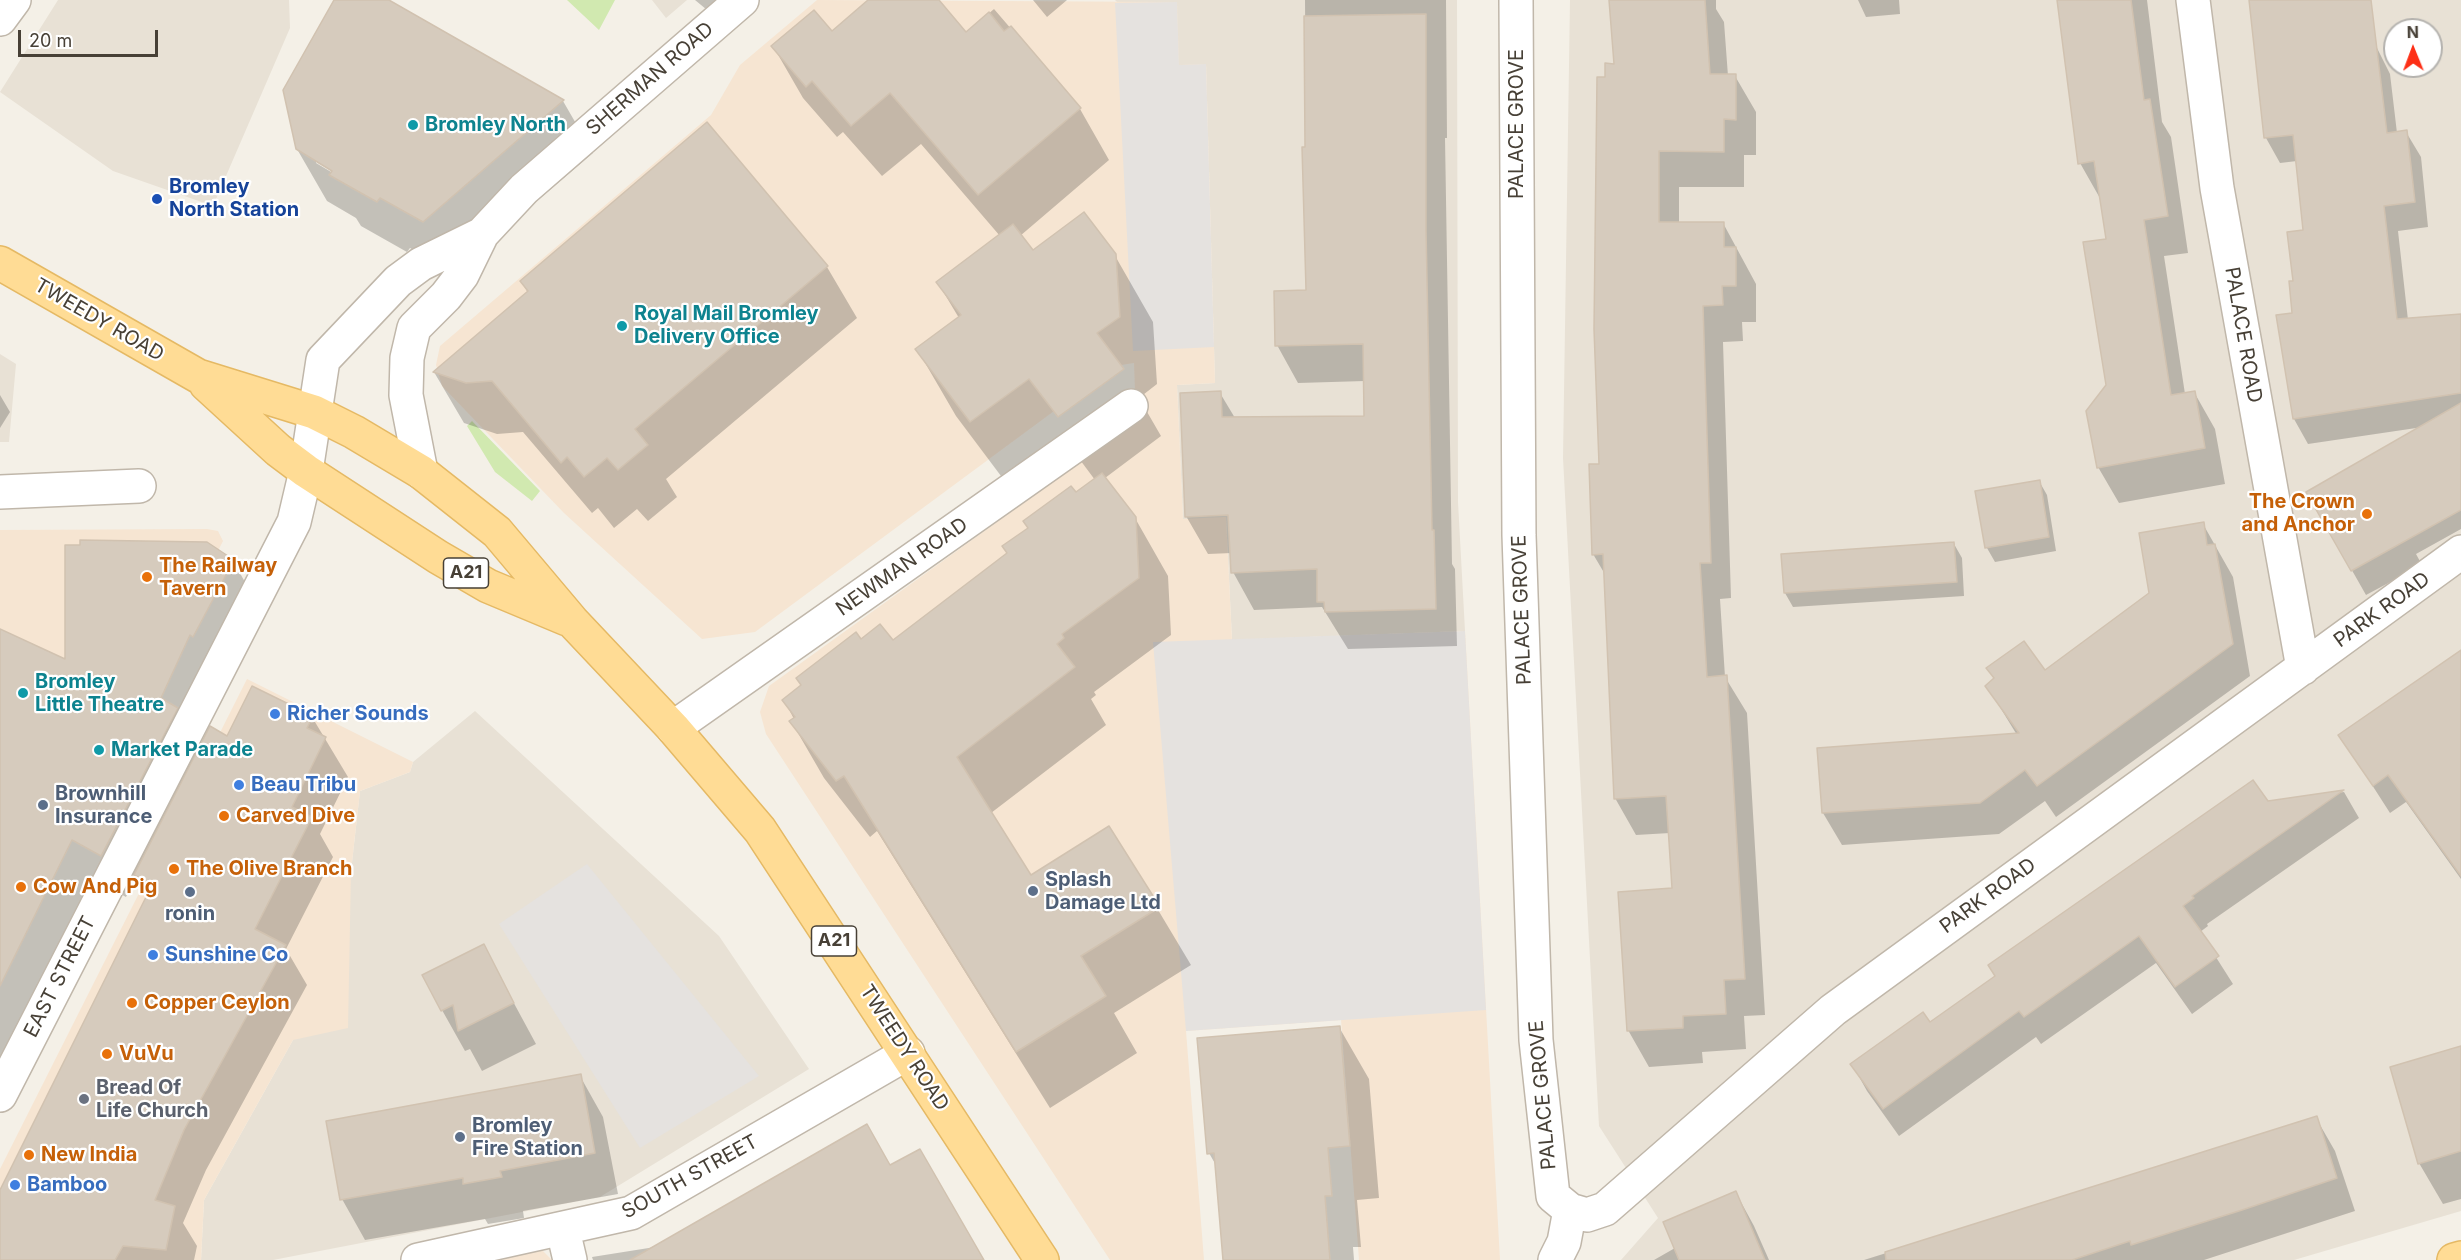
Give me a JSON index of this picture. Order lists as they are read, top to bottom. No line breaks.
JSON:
{"streets":{"main road":["TWEEDY ROAD","A21"],"street":["SHERMAN ROAD","PALACE GROVE","PALACE ROAD","NEWMAN ROAD","PARK ROAD","EAST STREET","SOUTH STREET"]},"crossings":[["SHERMAN ROAD","TWEEDY ROAD"],["PALACE GROVE","PARK ROAD"],["TWEEDY ROAD","NEWMAN ROAD"],["TWEEDY ROAD","EAST STREET"],["TWEEDY ROAD","SOUTH STREET"],["PALACE ROAD","PARK ROAD"]],"places":["Bromley North","Bromley North Station","Royal Mail Bromley Delivery Office","The Crown and Anchor","The Railway Tavern","Bromley Little Theatre","Richer Sounds","Market Parade","Beau Tribu","Brownhill Insurance","Carved Dive","The Olive Branch","Cow And Pig","Splash Damage Ltd","ronin","Sunshine Co","Copper Ceylon","VuVu","Bread Of Life Church","Bromley Fire Station","New India","Bamboo"],"scale_bar":"20 m","north":"top"}
